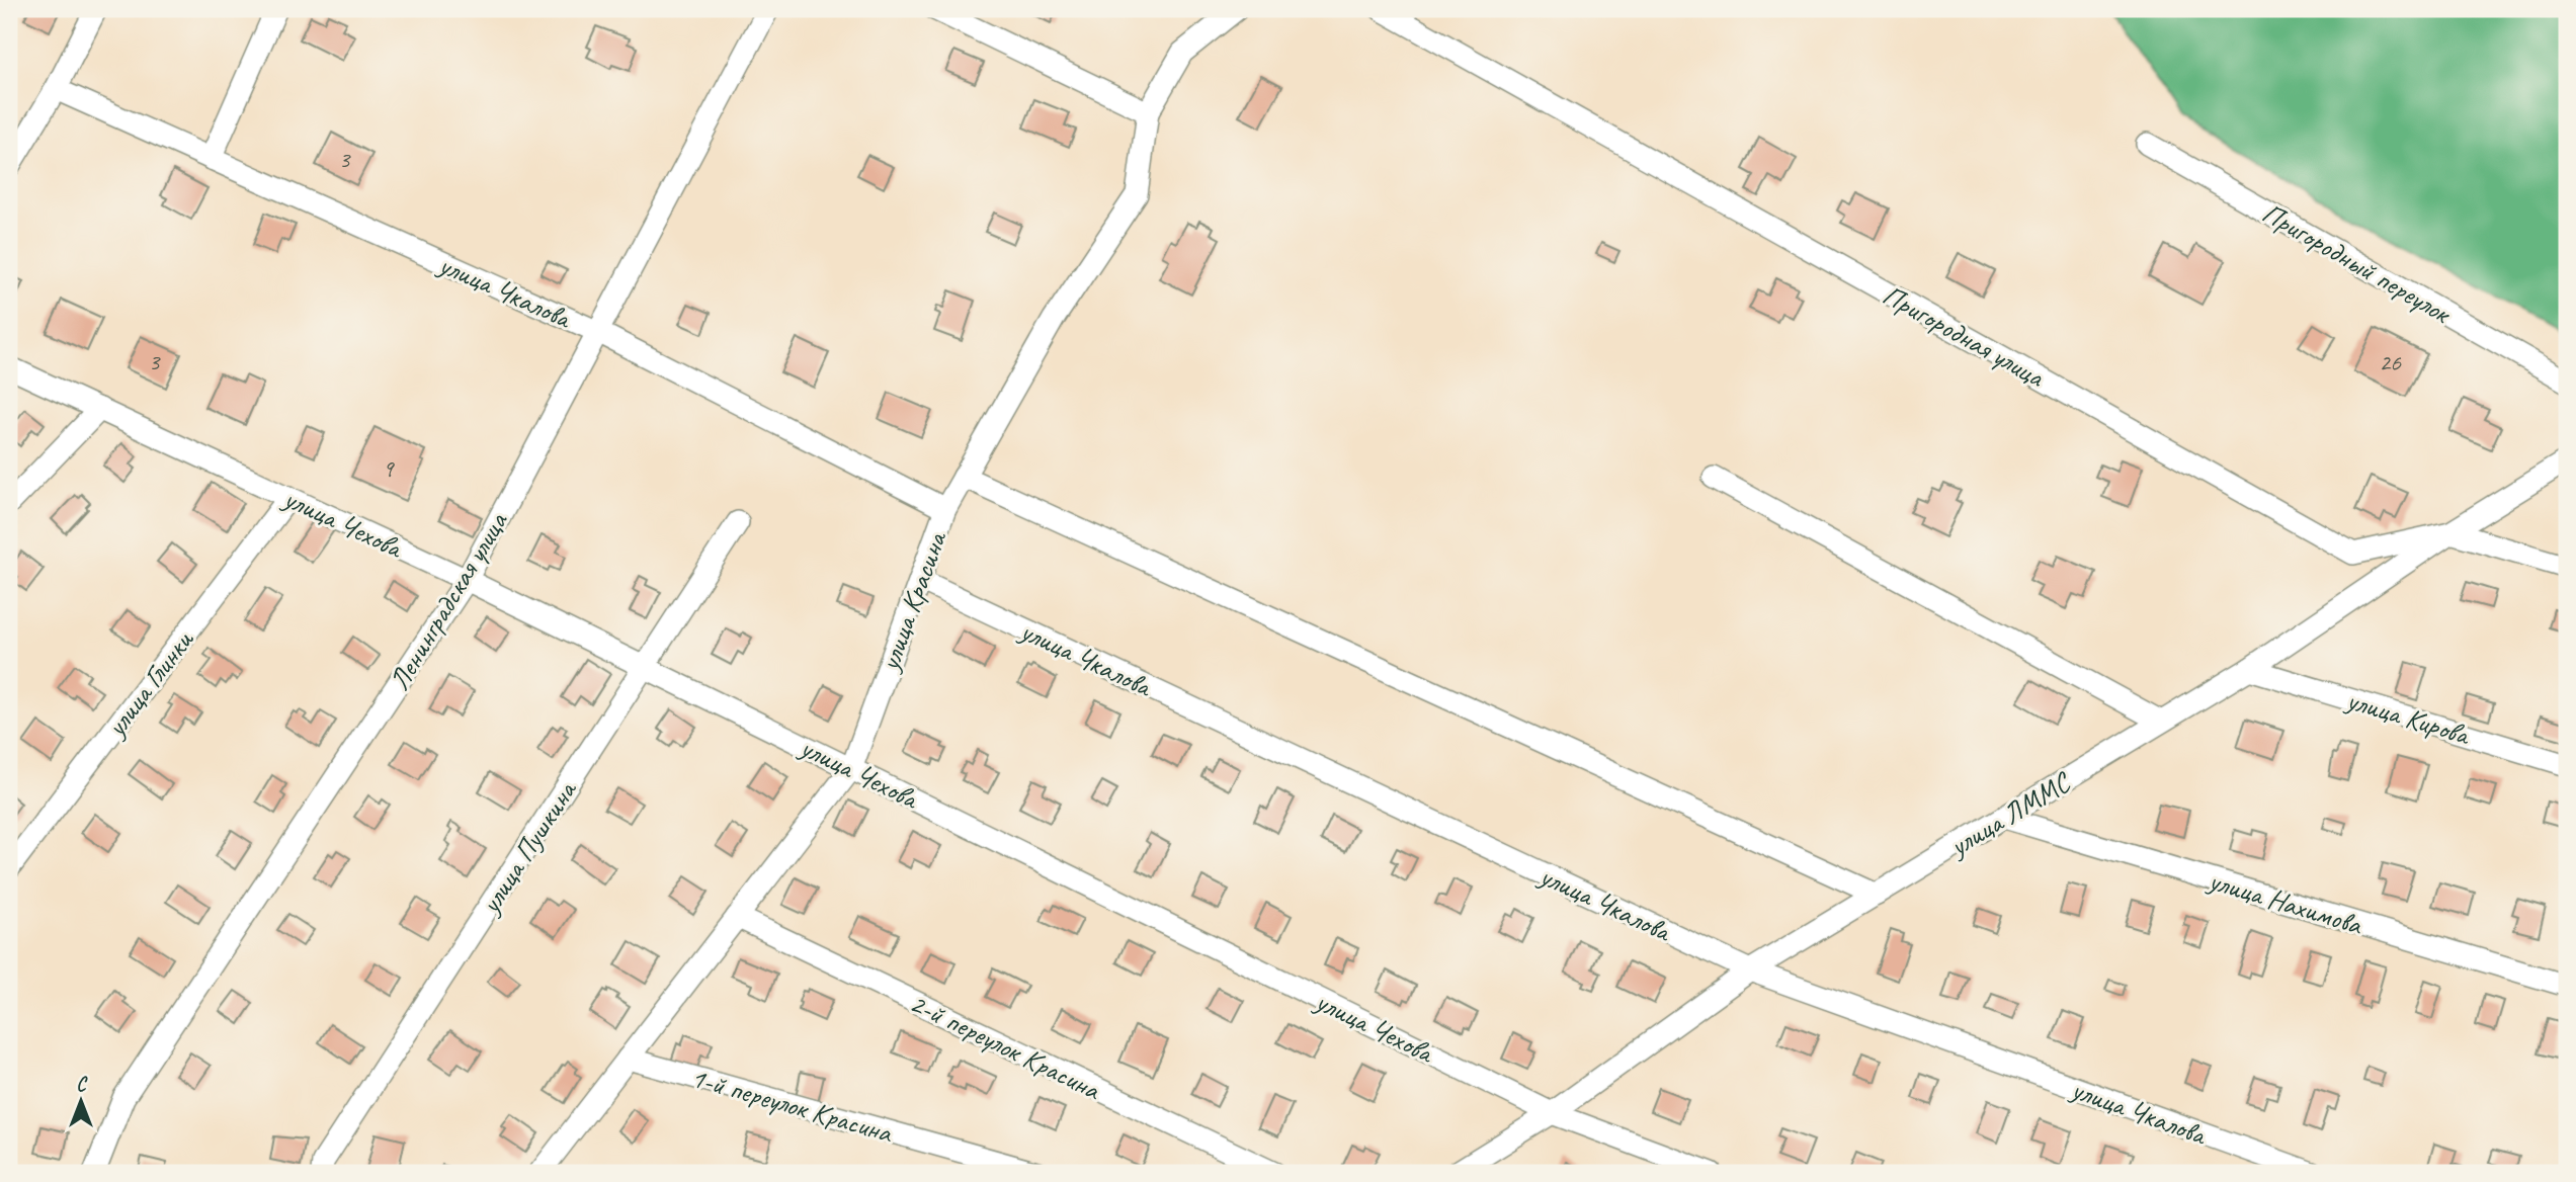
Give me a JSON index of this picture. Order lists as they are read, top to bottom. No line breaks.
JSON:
{"streets":{"street":["Пригородный переулок","улица Чкалова","Пригородная улица","улица Чехова","Ленинградская улица","улица Красина","улица Глинки","улица Кирова","улица ЛММС","улица Пушкина","улица Нахимова","2-й переулок Красина","1-й переулок Красина"]},"crossings":[["улица Чкалова","Ленинградская улица"],["улица Чкалова","улица Красина"],["улица Чкалова","улица ЛММС"],["Пригородная улица","улица ЛММС"],["улица Чехова","Ленинградская улица"],["улица Чехова","улица Красина"],["улица Чехова","улица Глинки"],["улица Чехова","улица ЛММС"],["улица Чехова","улица Пушкина"],["улица Красина","2-й переулок Красина"],["улица Красина","1-й переулок Красина"],["улица Кирова","улица ЛММС"],["улица ЛММС","улица Нахимова"]],"house_numbers":["3","3","26","9"],"north":"top"}
